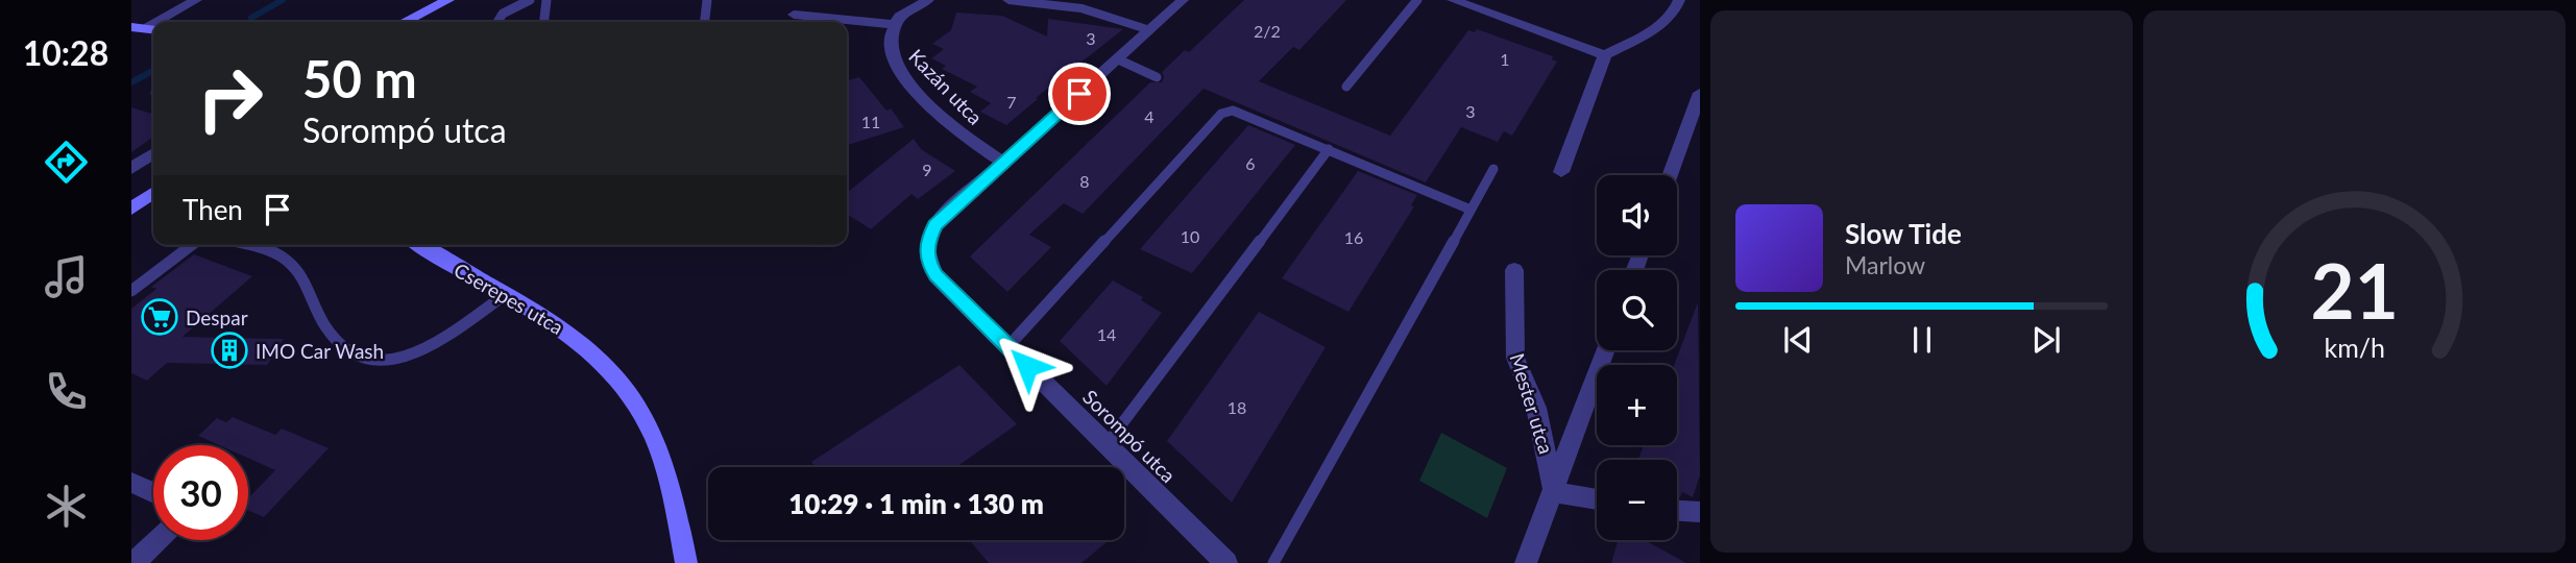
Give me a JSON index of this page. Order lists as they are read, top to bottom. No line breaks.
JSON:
{"streets":{"street":["Kazán utca","Cserepes utca","Mester utca","Sorompó utca"]},"crossings":[["Kazán utca","Sorompó utca"]],"places":{"supermarket":["Despar"],"building":["IMO Car Wash"]},"house_numbers":["2/2","3","1","7","3","4","11","6","9","8","10","16","14","18"],"page":{"tabs":"10:28","turn":["50 m","Sorompó utca"],"map_buttons":["+","−"],"then":"Then","song":["Slow Tide","Marlow"],"limit":"30","trip":"10:29 · 1 min · 130 m","gauge":["21","km/h"]}}
